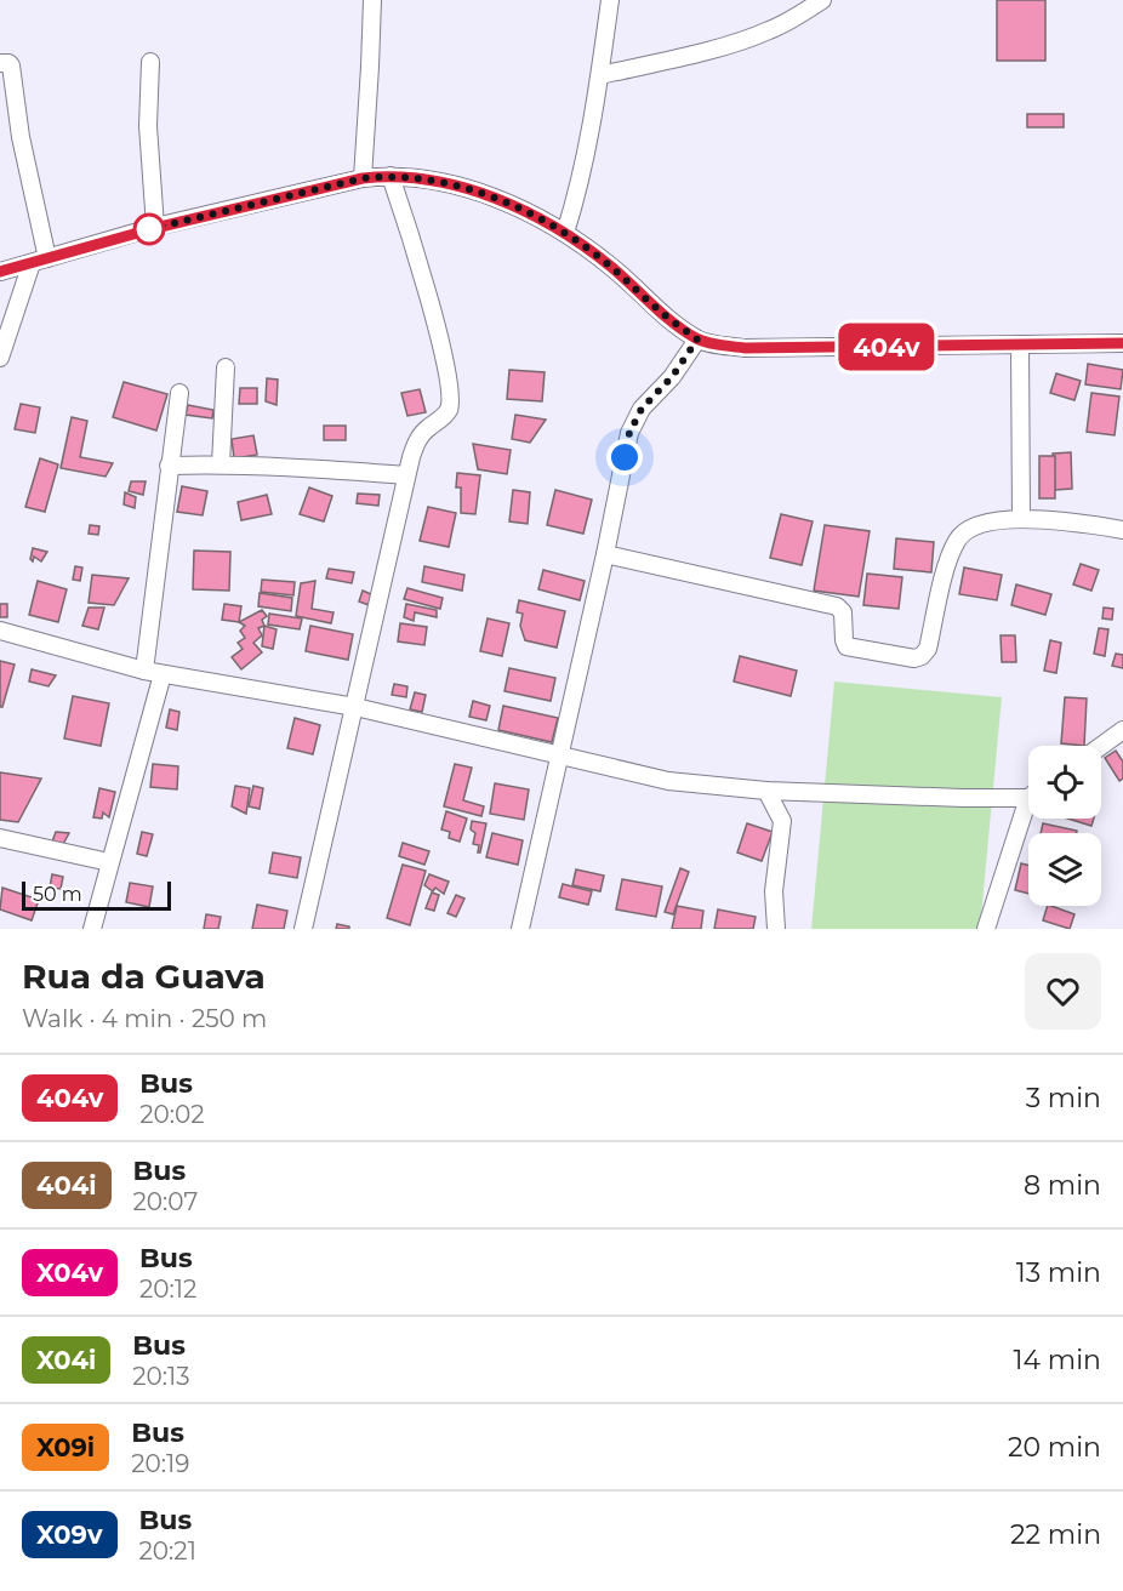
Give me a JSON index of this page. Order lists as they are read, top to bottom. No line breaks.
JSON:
{"lines":["bus line 404v"],"scale_bar":"50 m","page":{"on_map":"404v","scale":"50 m","heading":["Rua da Guava","Walk · 4 min · 250 m"],"list":[{"mark":"404v","name":"Bus","note":"20:02","value":"3 min"},{"mark":"404i","name":"Bus","note":"20:07","value":"8 min"},{"mark":"X04v","name":"Bus","note":"20:12","value":"13 min"},{"mark":"X04i","name":"Bus","note":"20:13","value":"14 min"},{"mark":"X09i","name":"Bus","note":"20:19","value":"20 min"},{"mark":"X09v","name":"Bus","note":"20:21","value":"22 min"}]}}
